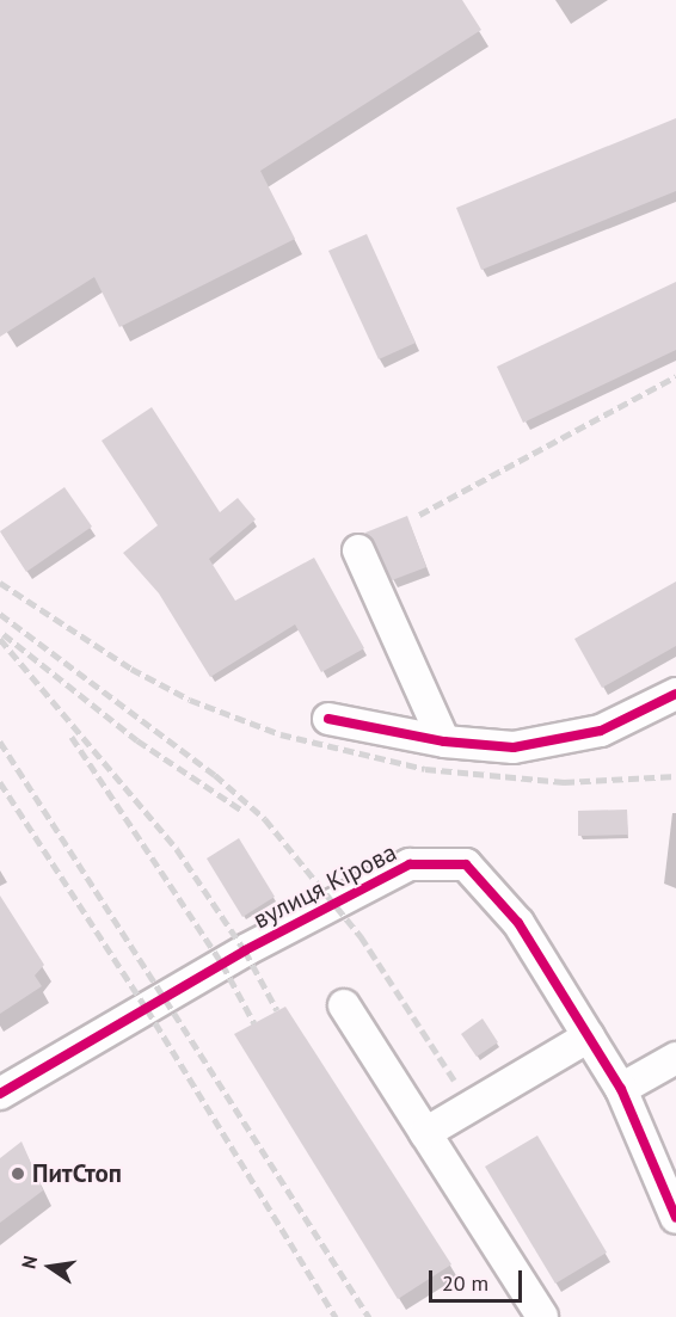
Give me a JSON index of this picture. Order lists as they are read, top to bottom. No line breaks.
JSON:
{"streets":{"street":["вулиця Кірова"]},"places":["ПитСтоп"],"scale_bar":"20 m","north":"left"}
